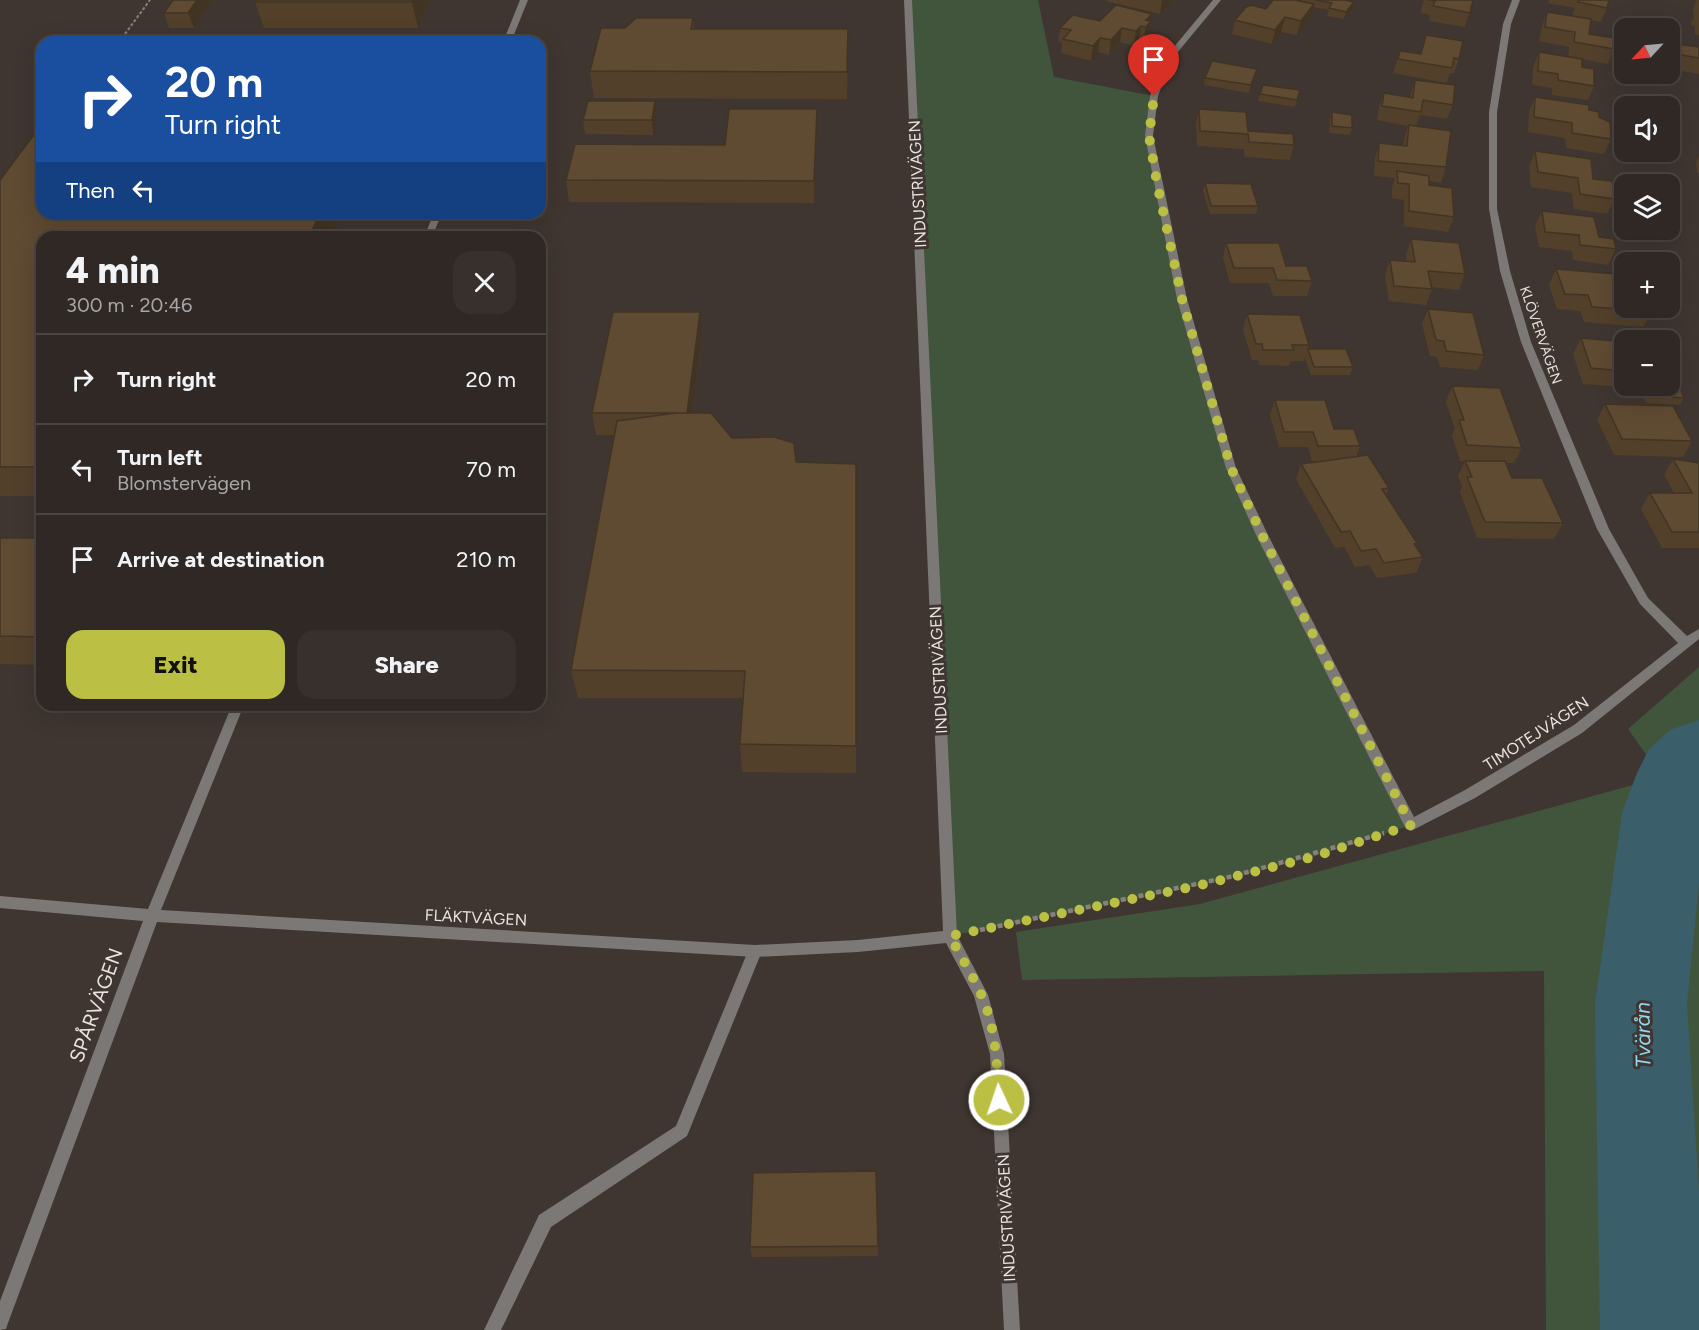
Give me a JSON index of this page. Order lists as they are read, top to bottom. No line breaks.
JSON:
{"streets":{"street":["INDUSTRIVÄGEN","KLÖVERVÄGEN","TIMOTEJVÄGEN","FLÄKTVÄGEN","SPÅRVÄGEN"]},"crossings":[["INDUSTRIVÄGEN","FLÄKTVÄGEN"],["KLÖVERVÄGEN","TIMOTEJVÄGEN"],["FLÄKTVÄGEN","SPÅRVÄGEN"]],"water":["Tvärån"],"north":"bottom left","page":{"map_buttons":["+","−"],"turn":["20 m","Turn right"],"then":"Then","heading":["4 min","300 m · 20:46"],"list":[{"name":"Turn right","value":"20 m"},{"name":"Turn left","note":"Blomstervägen","value":"70 m"},{"name":"Arrive at destination","value":"210 m"}],"buttons":["Exit","Share"]}}
